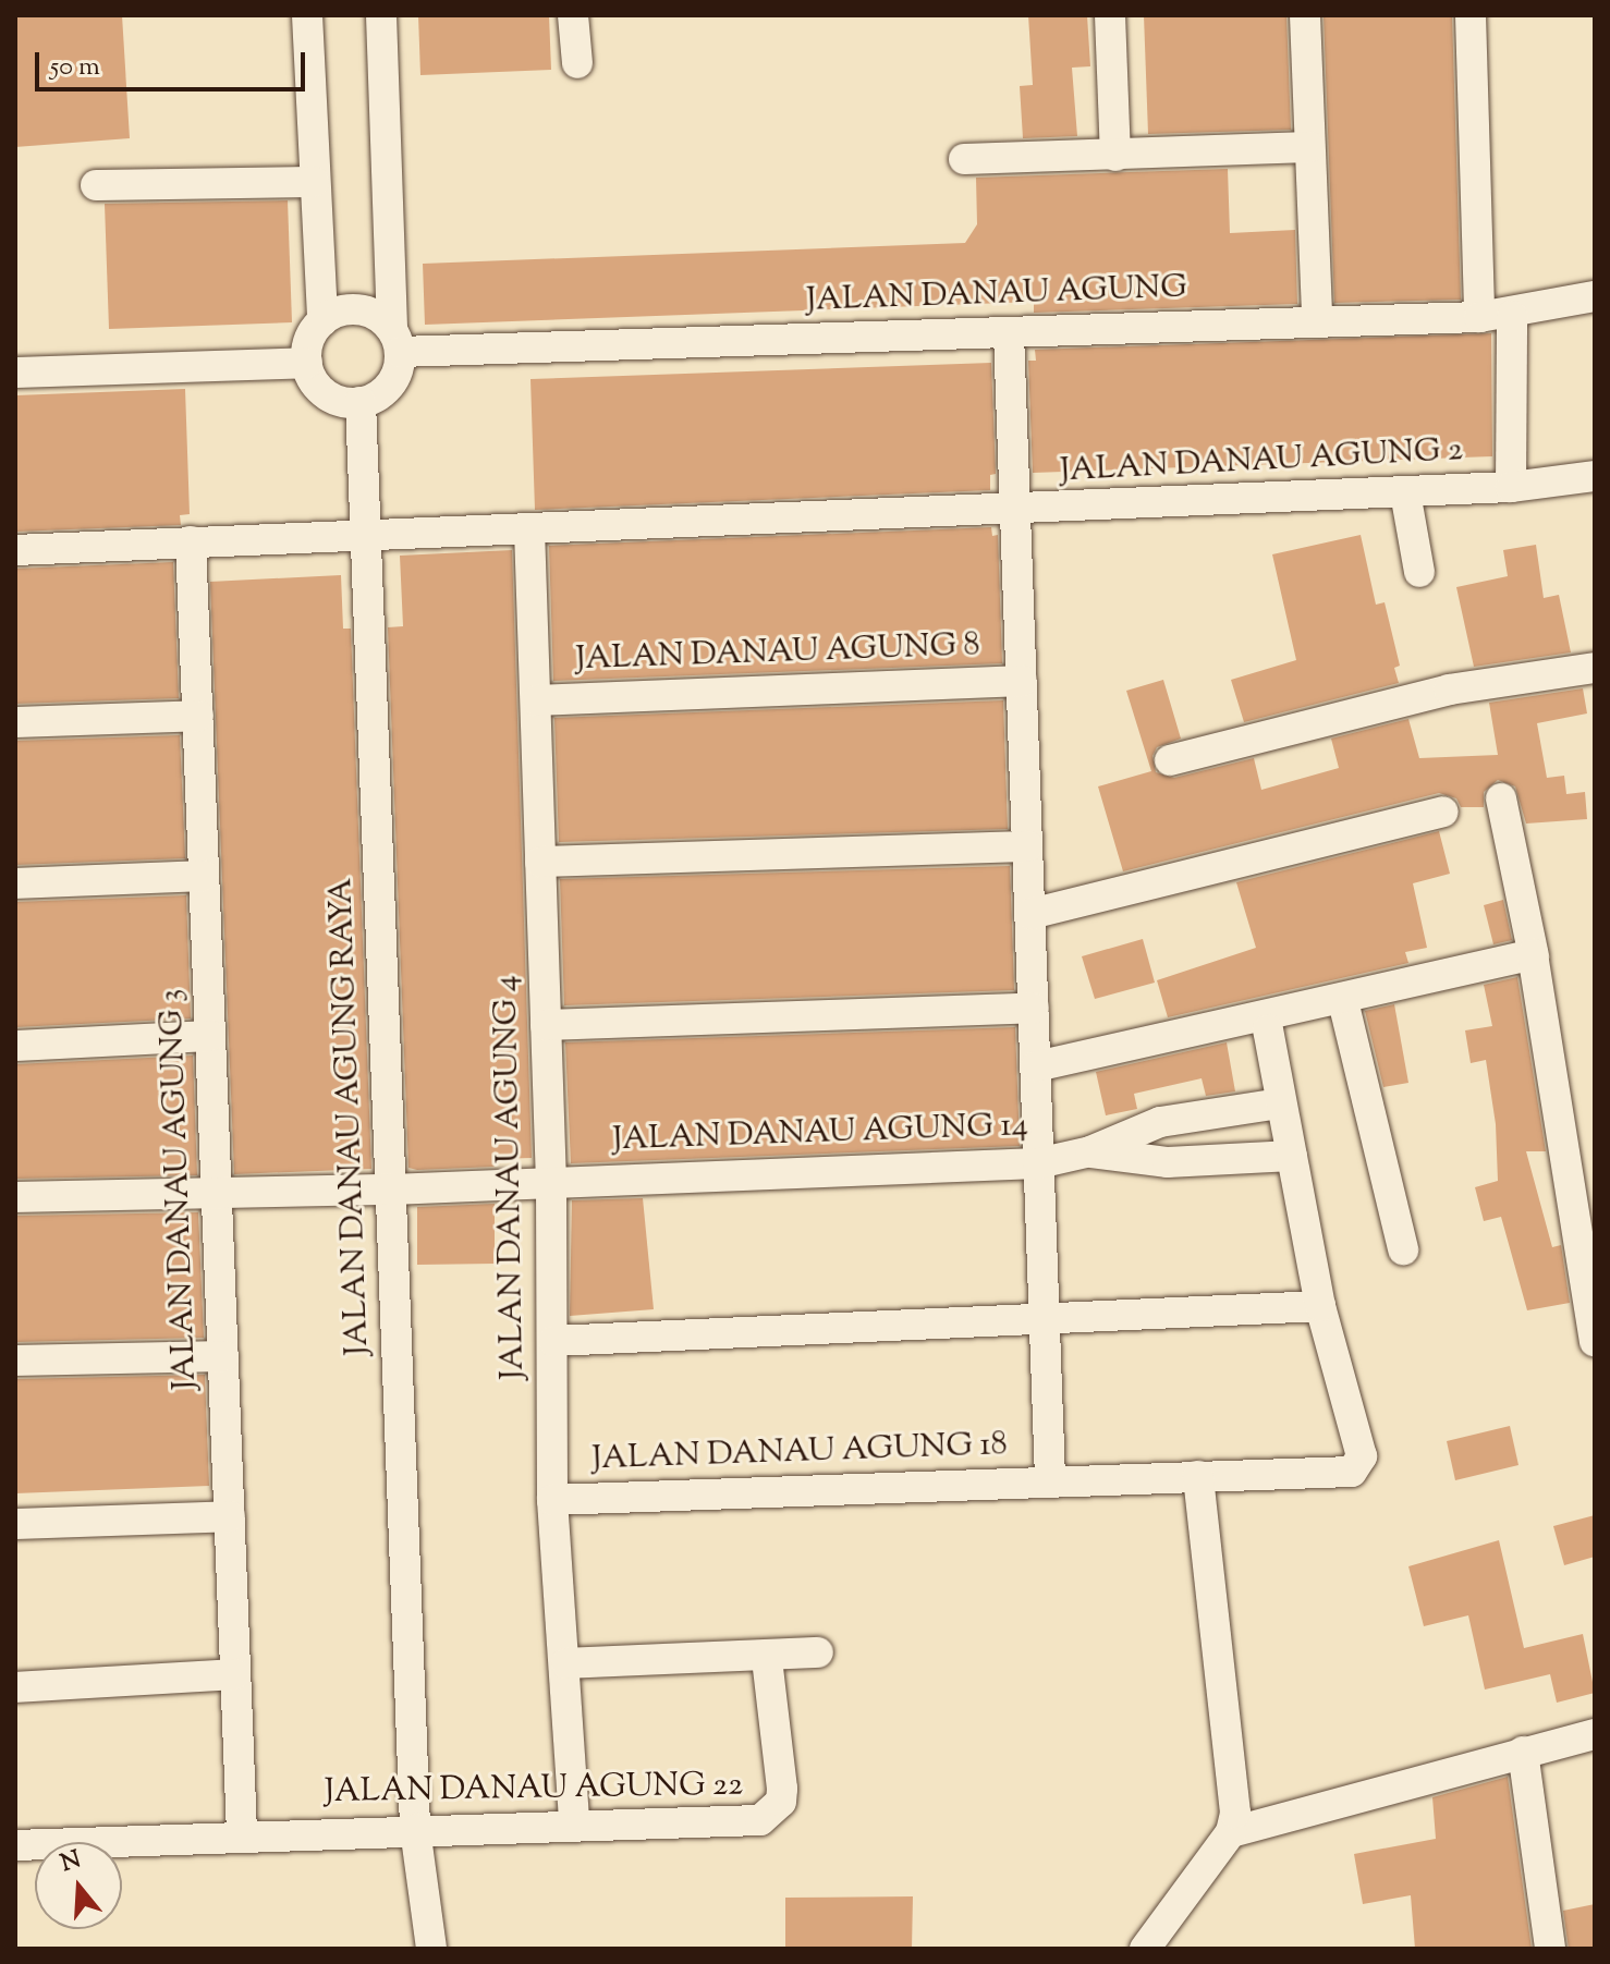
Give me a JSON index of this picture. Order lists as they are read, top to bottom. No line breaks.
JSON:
{"streets":{"street":["JALAN DANAU AGUNG","JALAN DANAU AGUNG 2","JALAN DANAU AGUNG 8","JALAN DANAU AGUNG RAYA","JALAN DANAU AGUNG 14","JALAN DANAU AGUNG 4","JALAN DANAU AGUNG 3","JALAN DANAU AGUNG 18","JALAN DANAU AGUNG 22"]},"crossings":[["JALAN DANAU AGUNG","JALAN DANAU AGUNG RAYA"],["JALAN DANAU AGUNG 2","JALAN DANAU AGUNG RAYA"],["JALAN DANAU AGUNG 2","JALAN DANAU AGUNG 4"],["JALAN DANAU AGUNG 2","JALAN DANAU AGUNG 3"],["JALAN DANAU AGUNG 8","JALAN DANAU AGUNG 4"],["JALAN DANAU AGUNG RAYA","JALAN DANAU AGUNG 14"],["JALAN DANAU AGUNG RAYA","JALAN DANAU AGUNG 22"],["JALAN DANAU AGUNG 14","JALAN DANAU AGUNG 4"],["JALAN DANAU AGUNG 14","JALAN DANAU AGUNG 3"],["JALAN DANAU AGUNG 4","JALAN DANAU AGUNG 18"],["JALAN DANAU AGUNG 4","JALAN DANAU AGUNG 22"],["JALAN DANAU AGUNG 3","JALAN DANAU AGUNG 22"]],"scale_bar":"50 m","north":"top"}
